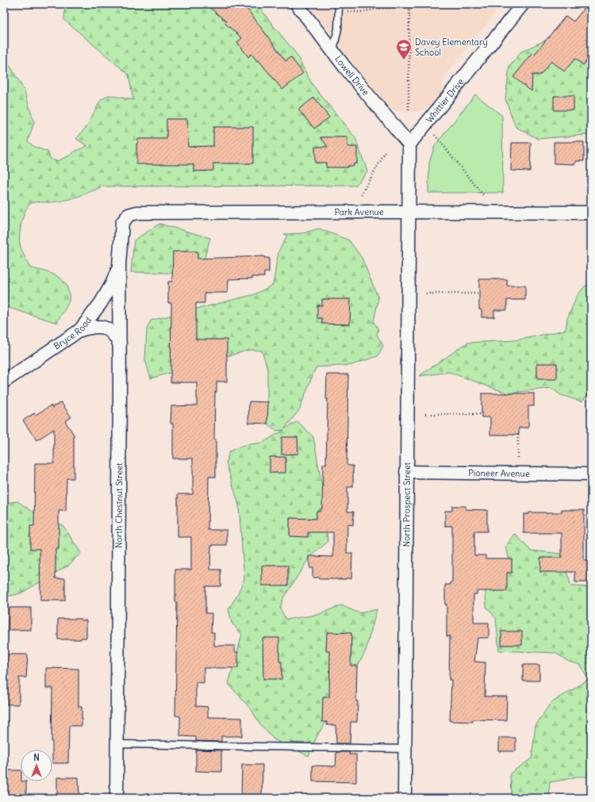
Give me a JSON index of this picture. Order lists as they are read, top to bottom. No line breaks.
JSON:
{"streets":{"street":["Lowell Drive","Whittier Drive","Park Avenue","Bryce Road","Pioneer Avenue","North Prospect Street","North Chestnut Street"]},"crossings":[["Lowell Drive","Whittier Drive"],["Park Avenue","North Prospect Street"],["Park Avenue","North Chestnut Street"],["Bryce Road","North Chestnut Street"],["Pioneer Avenue","North Prospect Street"]],"places":{"school or university":["Davey Elementary School"]},"north":"top"}
